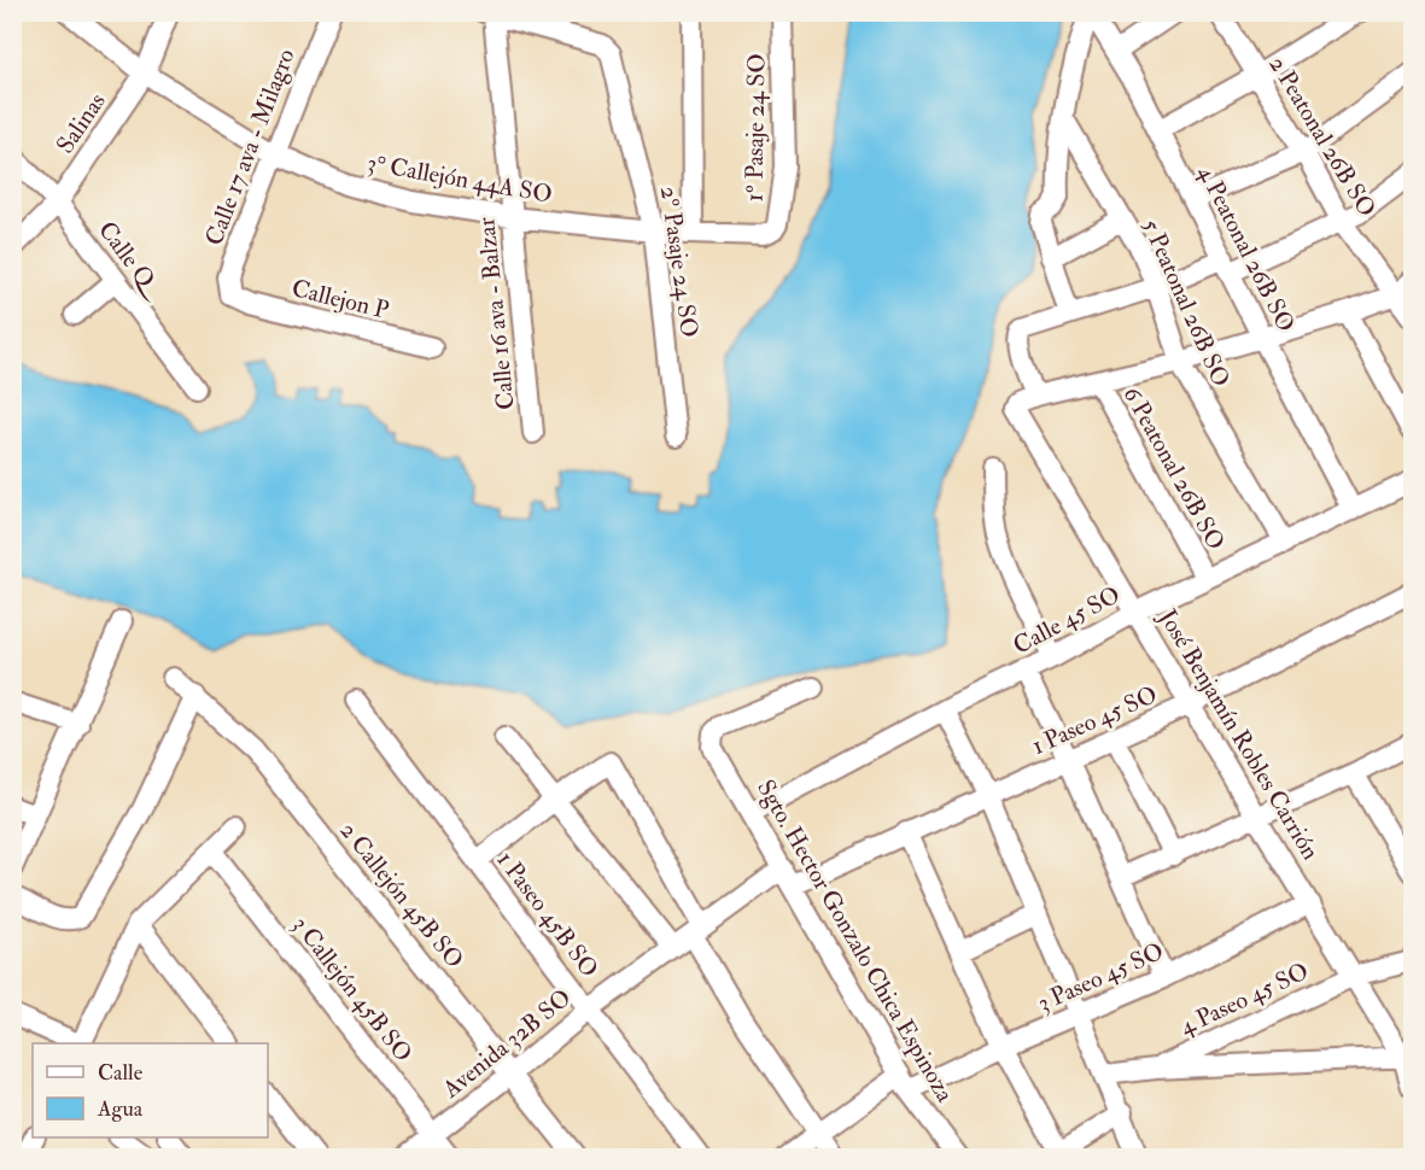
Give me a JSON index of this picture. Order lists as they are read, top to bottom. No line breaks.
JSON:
{"streets":{"street":["Salinas","1º Pasaje 24 SO","2 Peatonal 26B SO","Calle 17 ava - Milagro","3° Callejón 44A SO","4 Peatonal 26B SO","Calle Q","2º Pasaje 24 SO","Callejon P","5 Peatonal 26B SO","Calle 16 ava - Balzar","6 Peatonal 26B SO","Calle 45 SO","1 Paseo 45 SO","José Benjamín Robles Carrión","2 Callejón 45B SO","1 Paseo 45B SO","Sgto. Hector Gonzalo Chica Espinoza","3 Paseo 45 SO","3 Callejón 45B SO","4 Paseo 45 SO","Avenida 32B SO"]},"crossings":[["Salinas","3° Callejón 44A SO"],["Salinas","Calle Q"],["1º Pasaje 24 SO","3° Callejón 44A SO"],["Calle 17 ava - Milagro","3° Callejón 44A SO"],["Calle 17 ava - Milagro","Callejon P"],["3° Callejón 44A SO","2º Pasaje 24 SO"],["3° Callejón 44A SO","Calle 16 ava - Balzar"],["4 Peatonal 26B SO","Calle 45 SO"],["5 Peatonal 26B SO","Calle 45 SO"],["6 Peatonal 26B SO","Calle 45 SO"],["Calle 45 SO","José Benjamín Robles Carrión"],["Calle 45 SO","Sgto. Hector Gonzalo Chica Espinoza"],["1 Paseo 45 SO","José Benjamín Robles Carrión"],["1 Paseo 45 SO","Sgto. Hector Gonzalo Chica Espinoza"],["1 Paseo 45 SO","Avenida 32B SO"],["José Benjamín Robles Carrión","3 Paseo 45 SO"],["José Benjamín Robles Carrión","4 Paseo 45 SO"],["2 Callejón 45B SO","Avenida 32B SO"],["1 Paseo 45B SO","Avenida 32B SO"],["Sgto. Hector Gonzalo Chica Espinoza","3 Paseo 45 SO"],["Sgto. Hector Gonzalo Chica Espinoza","Avenida 32B SO"],["3 Callejón 45B SO","Avenida 32B SO"]],"legend":["Calle","Agua"]}
